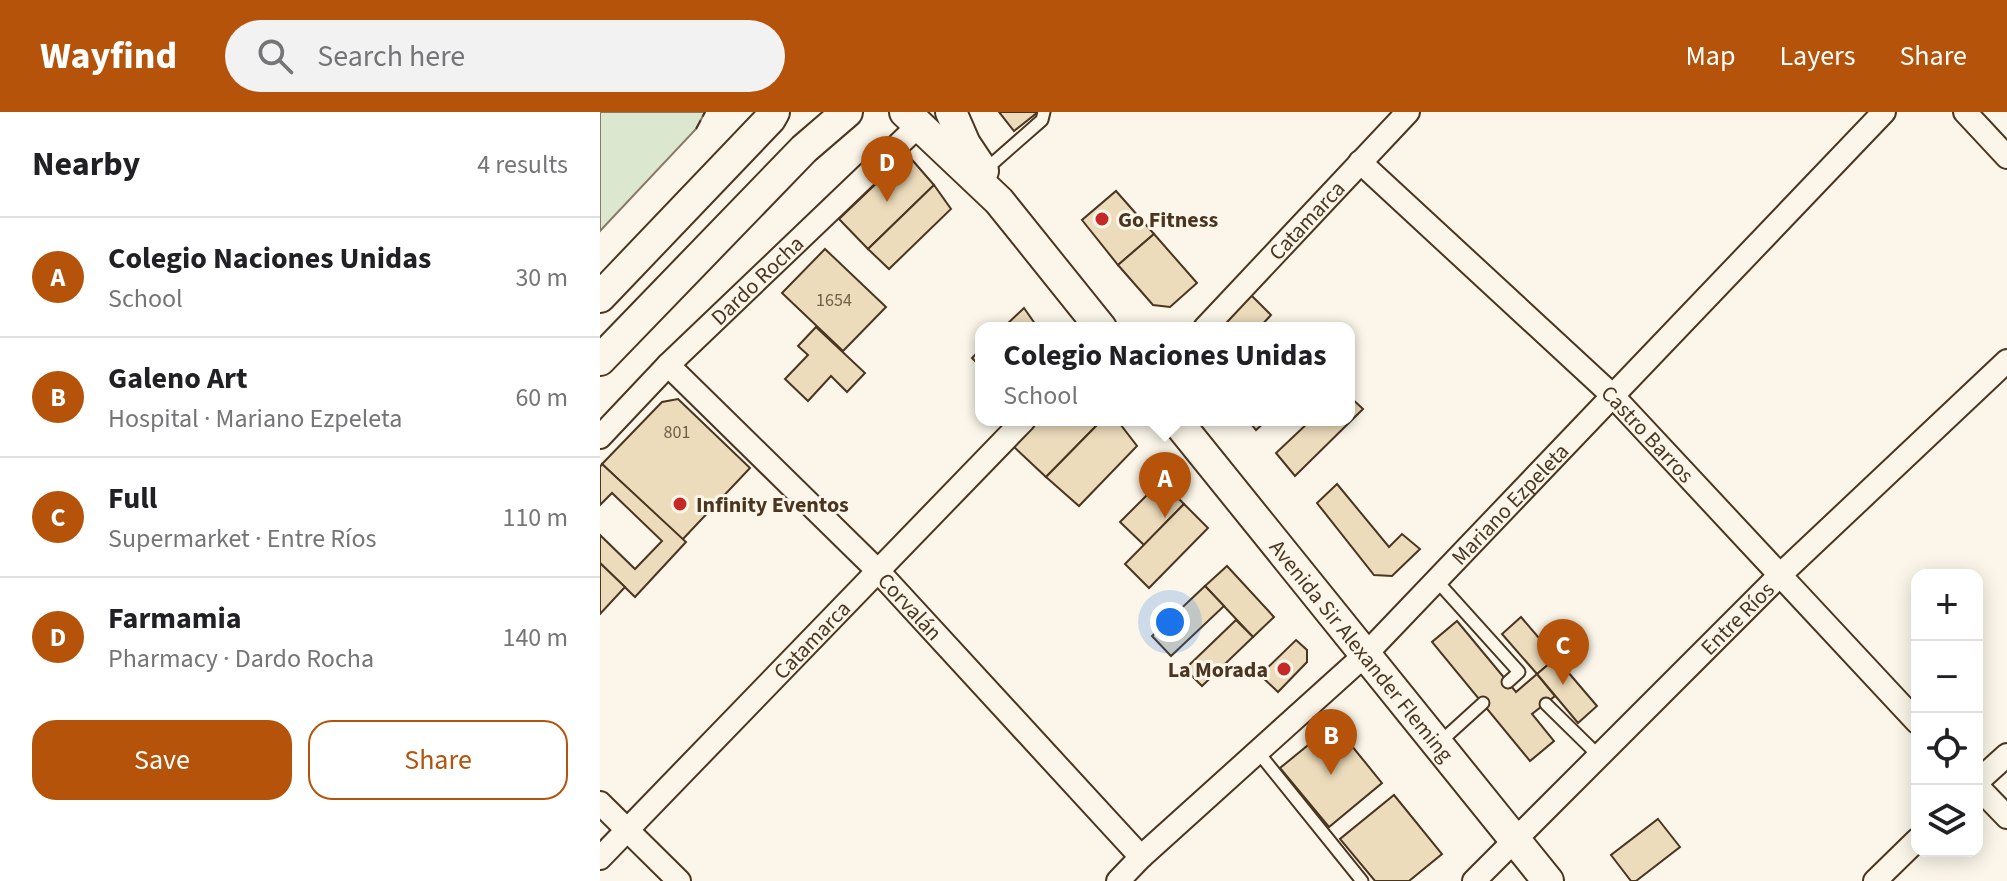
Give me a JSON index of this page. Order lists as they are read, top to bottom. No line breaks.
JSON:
{"streets":{"main road":["Avenida Sir Alexander Fleming"],"street":["Catamarca","Dardo Rocha","Castro Barros","Mariano Ezpeleta","Corvalán","Entre Ríos"]},"crossings":[["Catamarca","Castro Barros"],["Catamarca","Corvalán"],["Dardo Rocha","Corvalán"],["Castro Barros","Mariano Ezpeleta"],["Castro Barros","Entre Ríos"],["Mariano Ezpeleta","Corvalán"],["Mariano Ezpeleta","Avenida Sir Alexander Fleming"],["Entre Ríos","Avenida Sir Alexander Fleming"]],"places":["Go Fitness","Infinity Eventos","La Morada"],"house_numbers":["1654","801"],"page":{"header":"Wayfind","search":"Search here","nav":["Map","Layers","Share"],"heading":["Nearby","4 results"],"pins":["D","A","C","B"],"list":[{"mark":"A","name":"Colegio Naciones Unidas","note":"School","value":"30 m"},{"mark":"B","name":"Galeno Art","note":"Hospital · Mariano Ezpeleta","value":"60 m"},{"mark":"C","name":"Full","note":"Supermarket · Entre Ríos","value":"110 m"},{"mark":"D","name":"Farmamia","note":"Pharmacy · Dardo Rocha","value":"140 m"}],"popup":["Colegio Naciones Unidas","School"],"map_buttons":["+","−"],"buttons":["Save","Share"]}}
